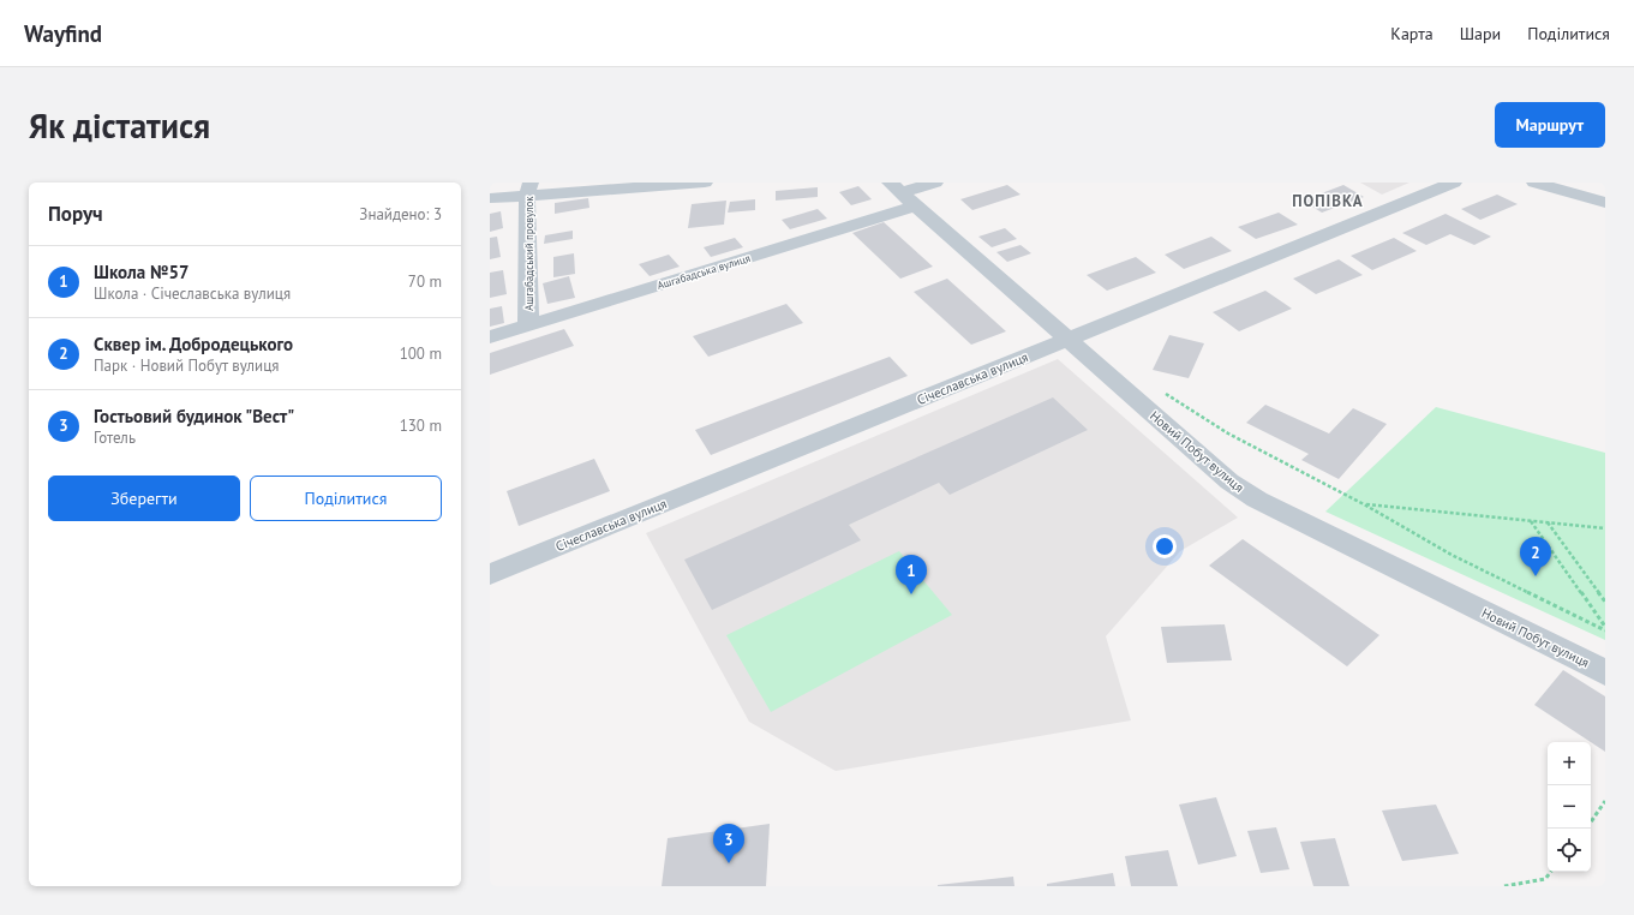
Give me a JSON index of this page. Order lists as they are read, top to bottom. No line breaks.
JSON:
{"streets":{"street":["Ашгабадський провулок","Ашгабадська вулиця","Січеславська вулиця","Новий Побут вулиця"]},"crossings":[["Ашгабадський провулок","Ашгабадська вулиця"],["Ашгабадська вулиця","Новий Побут вулиця"],["Січеславська вулиця","Новий Побут вулиця"]],"districts":["ПОПІВКА"],"page":{"header":"Wayfind","nav":["Карта","Шари","Поділитися"],"buttons":["Маршрут",["Зберегти","Поділитися"]],"title":"Як дістатися","heading":["Поруч","Знайдено: 3"],"list":[{"mark":"1","name":"Школа №57","note":"Школа · Січеславська вулиця","value":"70 m"},{"mark":"2","name":"Сквер ім. Добродецького","note":"Парк · Новий Побут вулиця","value":"100 m"},{"mark":"3","name":"Гостьовий будинок \"Вест\"","note":"Готель","value":"130 m"}],"pins":["2","1","3"],"map_buttons":["+","−"]}}
